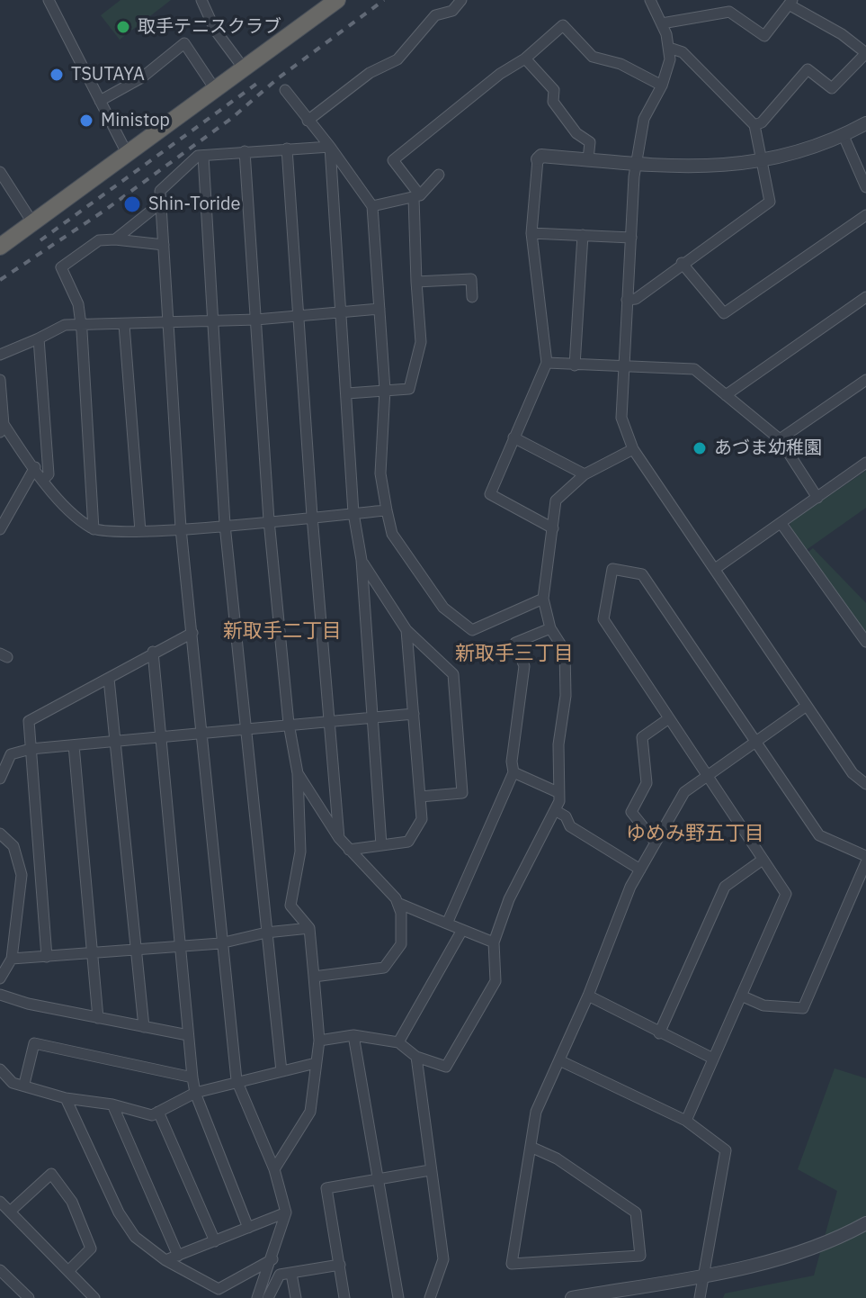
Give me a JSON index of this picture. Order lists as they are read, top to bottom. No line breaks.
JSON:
{"districts":["新取手二丁目","新取手三丁目","ゆめみ野五丁目"],"places":["取手テニスクラブ","TSUTAYA","Ministop","Shin-Toride","あづま幼稚園"]}
